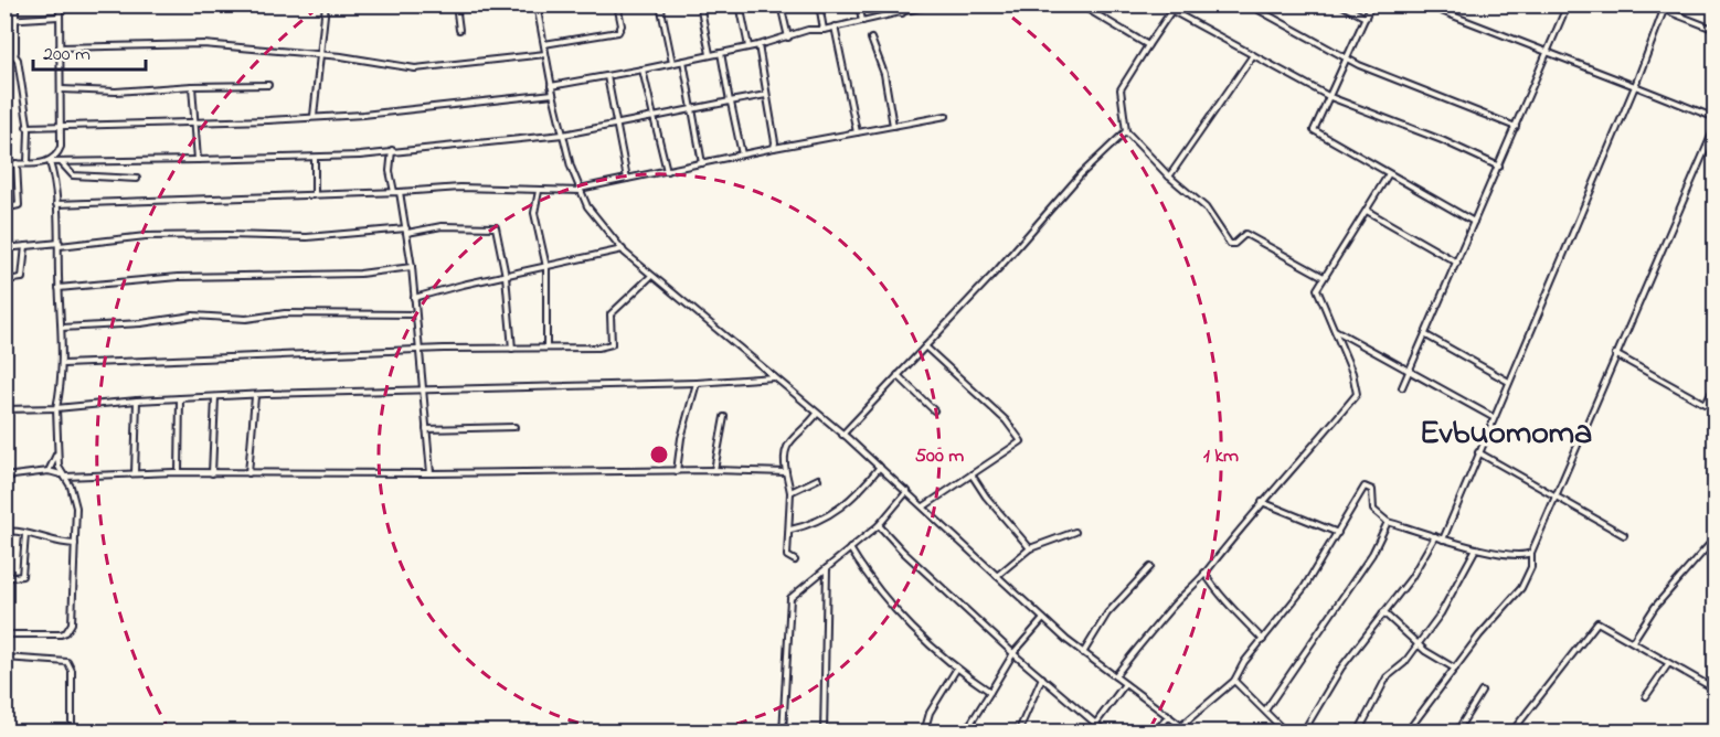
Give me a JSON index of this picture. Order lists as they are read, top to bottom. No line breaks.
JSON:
{"districts":["Evbuomoma"],"scale_bar":"200 m","rings":["500 m","1 km"]}
